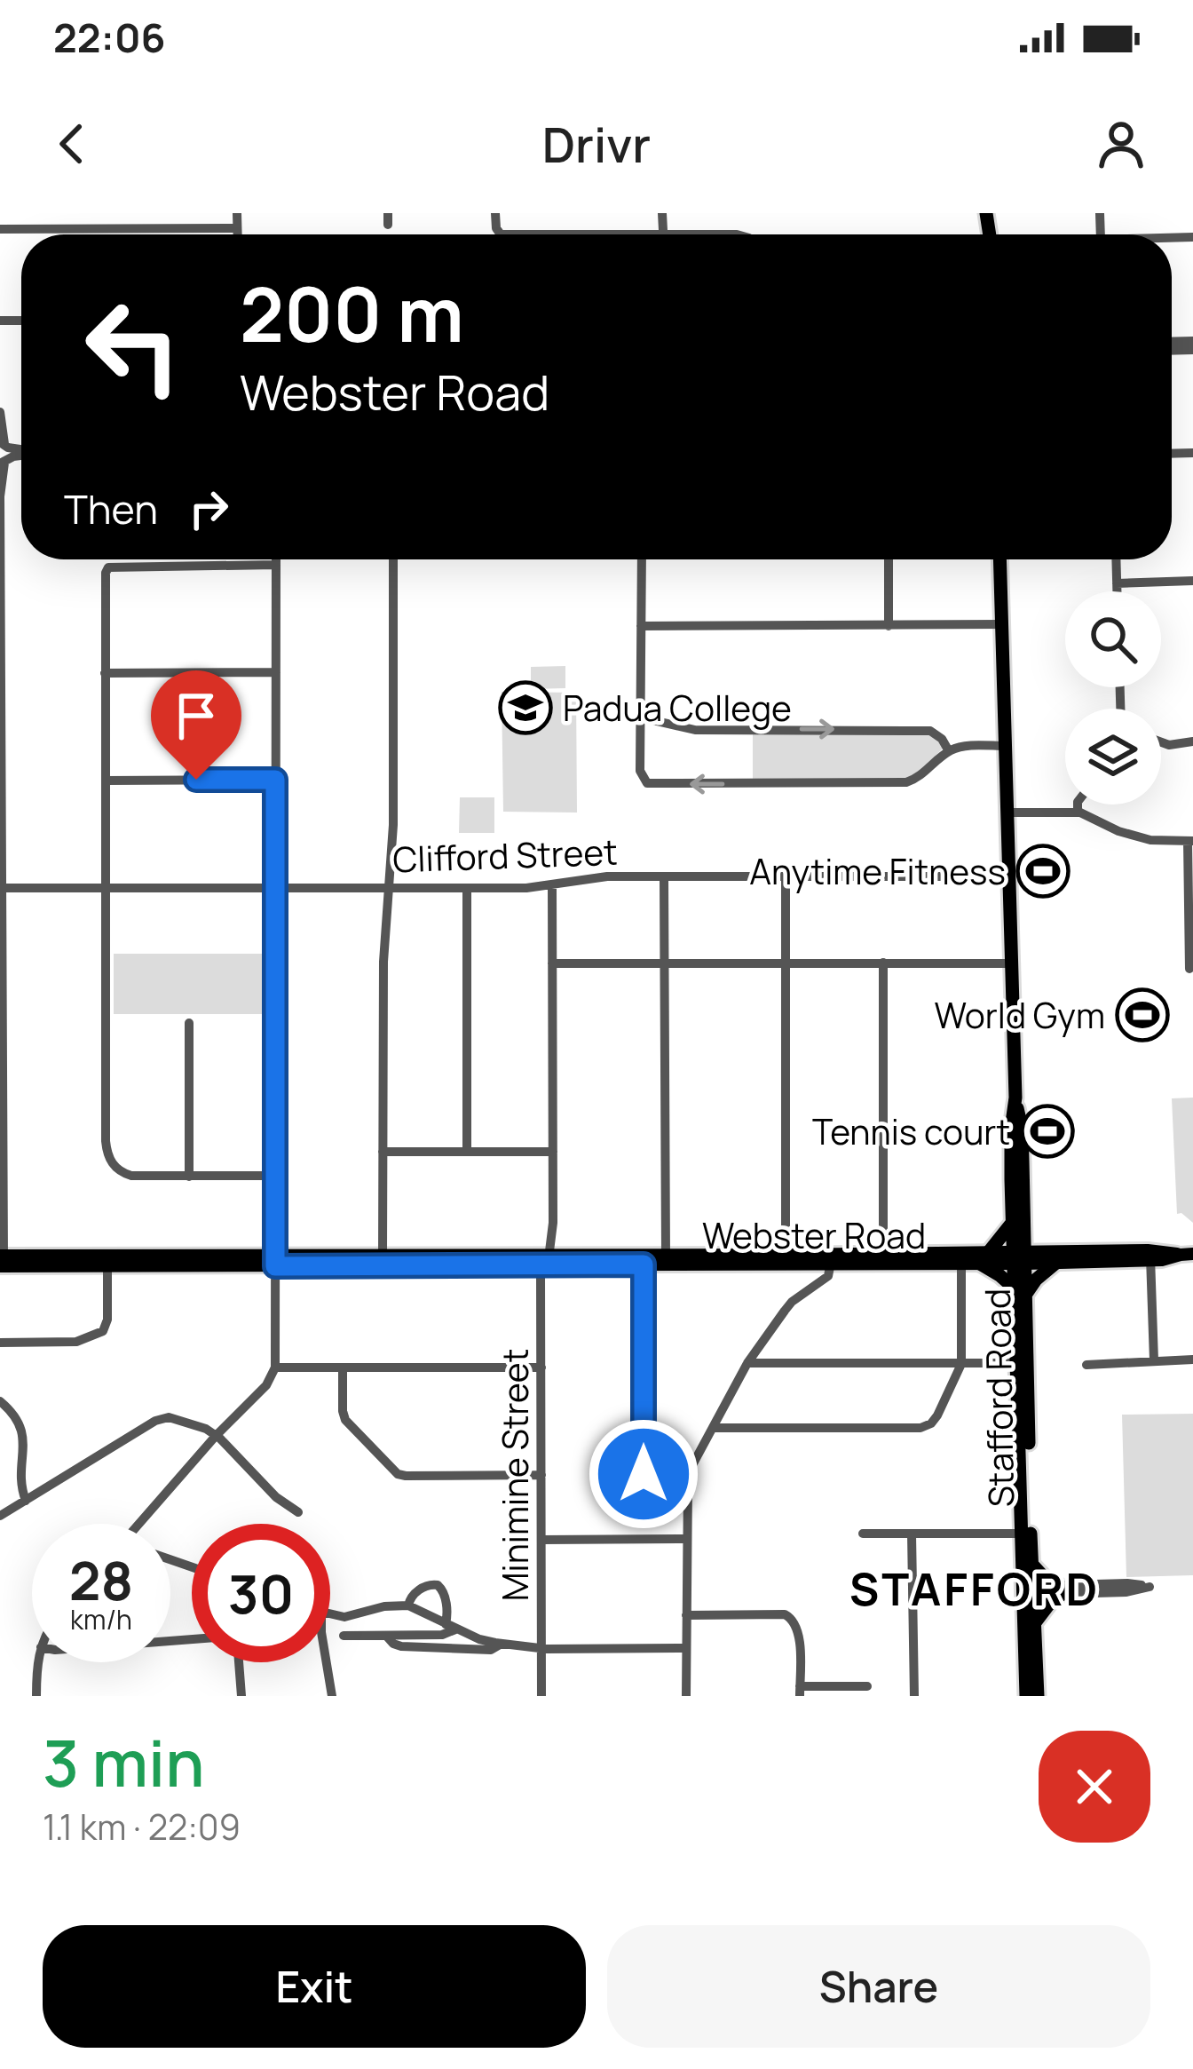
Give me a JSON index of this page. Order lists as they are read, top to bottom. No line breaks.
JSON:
{"streets":{"highway":["Stafford Road"],"main road":["Webster Road"],"street":["Clifford Street","Minimine Street"]},"crossings":[["Clifford Street","Stafford Road"],["Clifford Street","Minimine Street"],["Webster Road","Stafford Road"],["Webster Road","Minimine Street"]],"districts":["STAFFORD"],"places":{"school or university":["Padua College"],"sports":["Anytime Fitness","World Gym","Tennis court"]},"page":{"status":"22:06","header":"Drivr","turn":["200 m","Webster Road"],"then":"Then","speed":"28 km/h","limit":"30","heading":["3 min","1.1 km · 22:09"],"buttons":["Exit","Share"]}}
